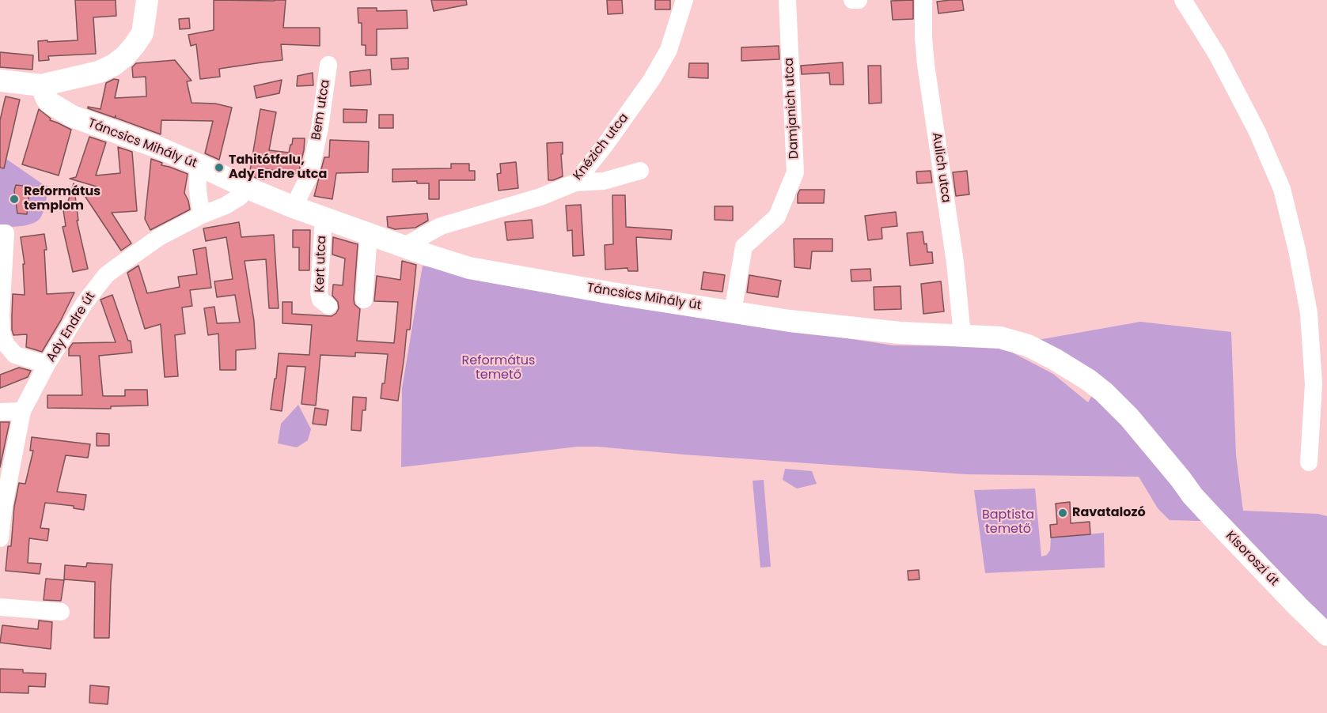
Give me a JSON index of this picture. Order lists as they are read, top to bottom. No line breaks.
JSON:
{"streets":{"main road":["Táncsics Mihály út","Kisoroszi út"],"street":["Damjanich utca","Bem utca","Knézich utca","Aulich utca","Kert utca","Ady Endre út"]},"crossings":[["Damjanich utca","Táncsics Mihály út"],["Bem utca","Táncsics Mihály út"],["Táncsics Mihály út","Knézich utca"],["Táncsics Mihály út","Aulich utca"],["Táncsics Mihály út","Kert utca"],["Táncsics Mihály út","Ady Endre út"],["Táncsics Mihály út","Kisoroszi út"]],"parks":["Református temető","Baptista temető"],"places":["Tahitótfalu, Ady Endre utca","Református templom","Ravatalozó"]}
